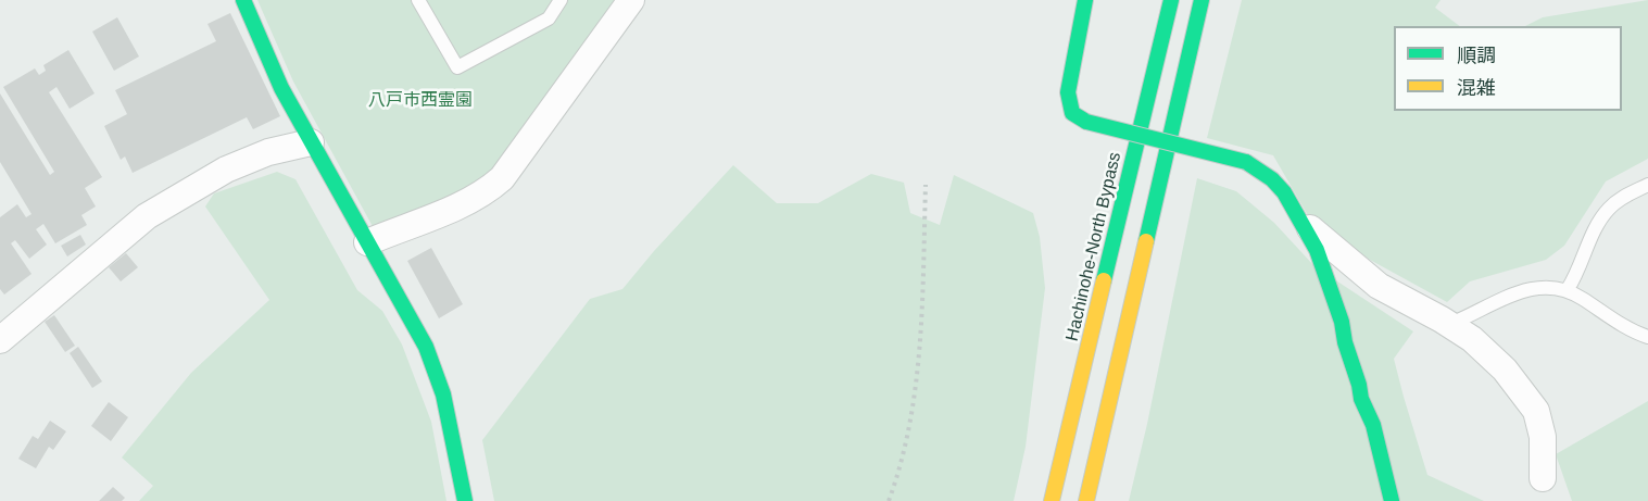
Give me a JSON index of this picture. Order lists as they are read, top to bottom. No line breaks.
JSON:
{"streets":{"main road":["Hachinohe-North Bypass"]},"parks":["八戸市西霊園"],"legend":["順調","混雑"]}
